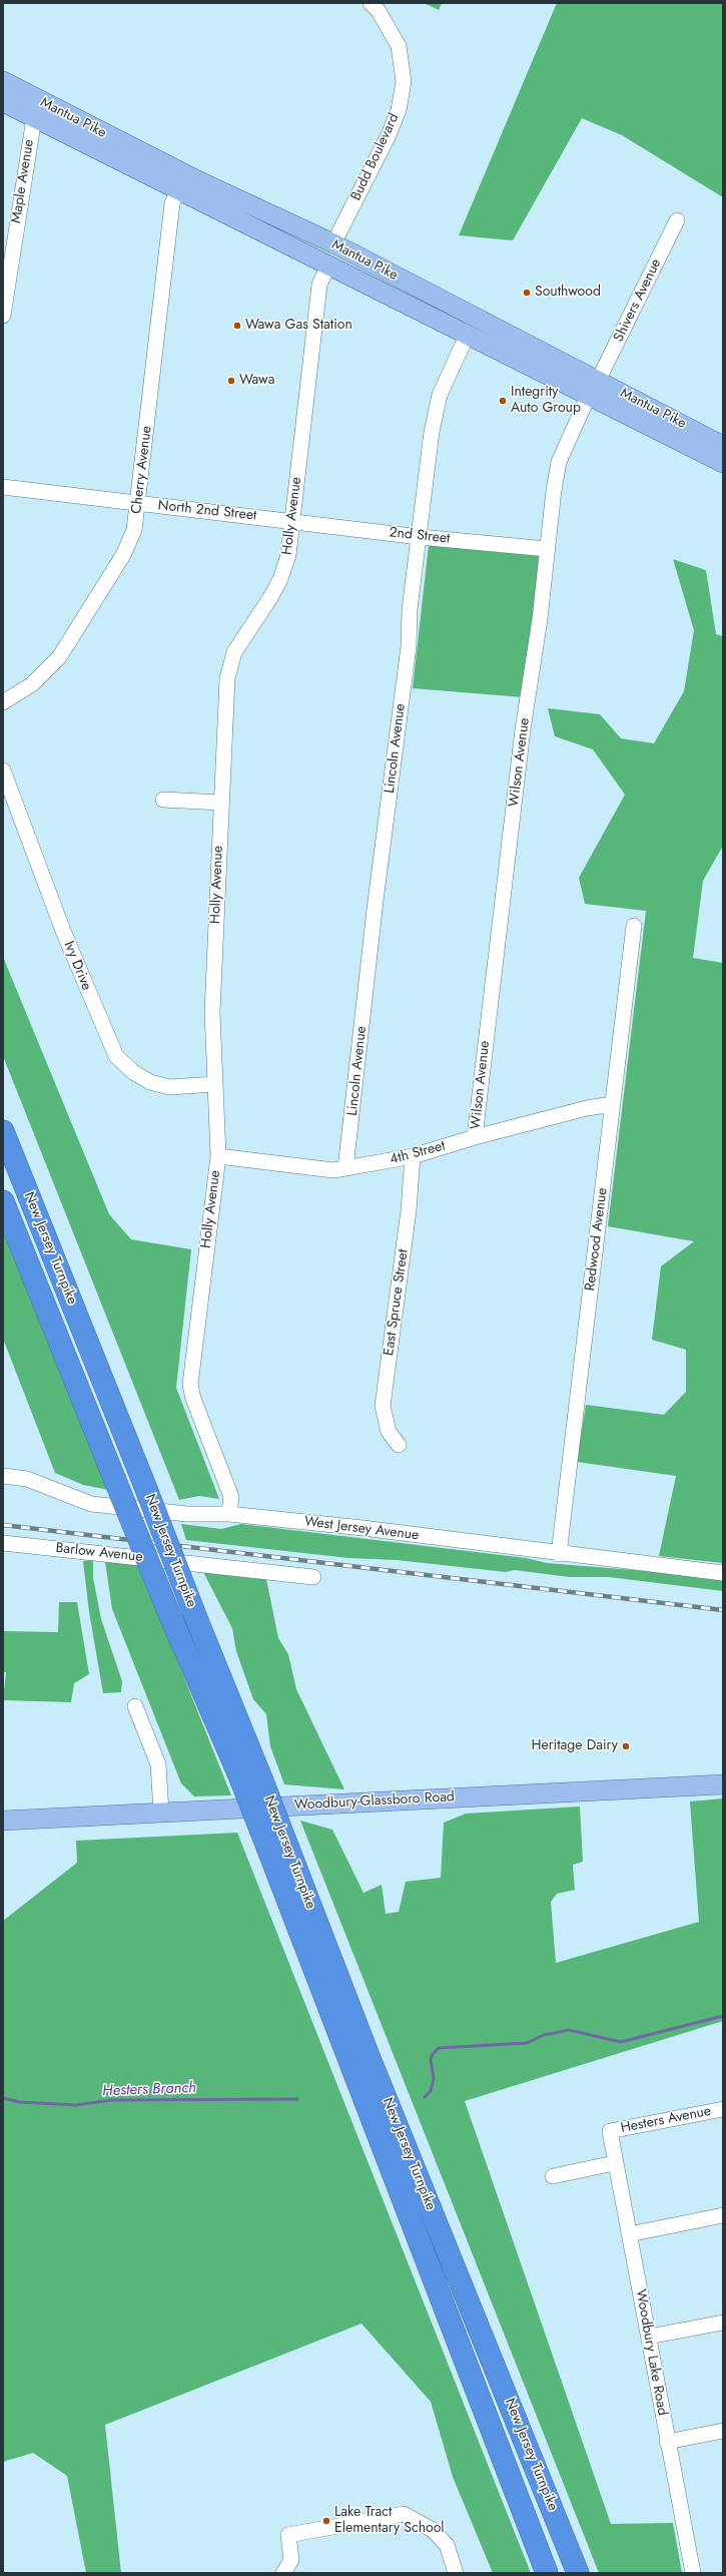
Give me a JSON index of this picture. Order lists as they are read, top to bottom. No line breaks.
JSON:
{"streets":{"highway":["New Jersey Turnpike"],"main road":["Mantua Pike","Woodbury-Glassboro Road"],"street":["Budd Boulevard","Maple Avenue","Shivers Avenue","Cherry Avenue","North 2nd Street","Holly Avenue","2nd Street","Lincoln Avenue","Wilson Avenue","Ivy Drive","4th Street","Redwood Avenue","East Spruce Street","West Jersey Avenue","Barlow Avenue","Hesters Avenue","Woodbury Lake Road"]},"crossings":[["Mantua Pike","Budd Boulevard"],["Mantua Pike","Maple Avenue"],["Mantua Pike","Shivers Avenue"],["Mantua Pike","Cherry Avenue"],["Mantua Pike","Holly Avenue"],["Mantua Pike","Lincoln Avenue"],["Mantua Pike","Wilson Avenue"],["Shivers Avenue","Wilson Avenue"],["Cherry Avenue","North 2nd Street"],["North 2nd Street","Holly Avenue"],["North 2nd Street","2nd Street"],["Holly Avenue","2nd Street"],["Holly Avenue","Ivy Drive"],["Holly Avenue","4th Street"],["Holly Avenue","West Jersey Avenue"],["2nd Street","Lincoln Avenue"],["2nd Street","Wilson Avenue"],["Lincoln Avenue","4th Street"],["Wilson Avenue","4th Street"],["4th Street","Redwood Avenue"],["4th Street","East Spruce Street"],["Redwood Avenue","West Jersey Avenue"],["Hesters Avenue","Woodbury Lake Road"]],"water":["Hesters Branch"],"places":["Southwood","Wawa Gas Station","Wawa","Integrity Auto Group","Heritage Dairy","Lake Tract Elementary School"]}
